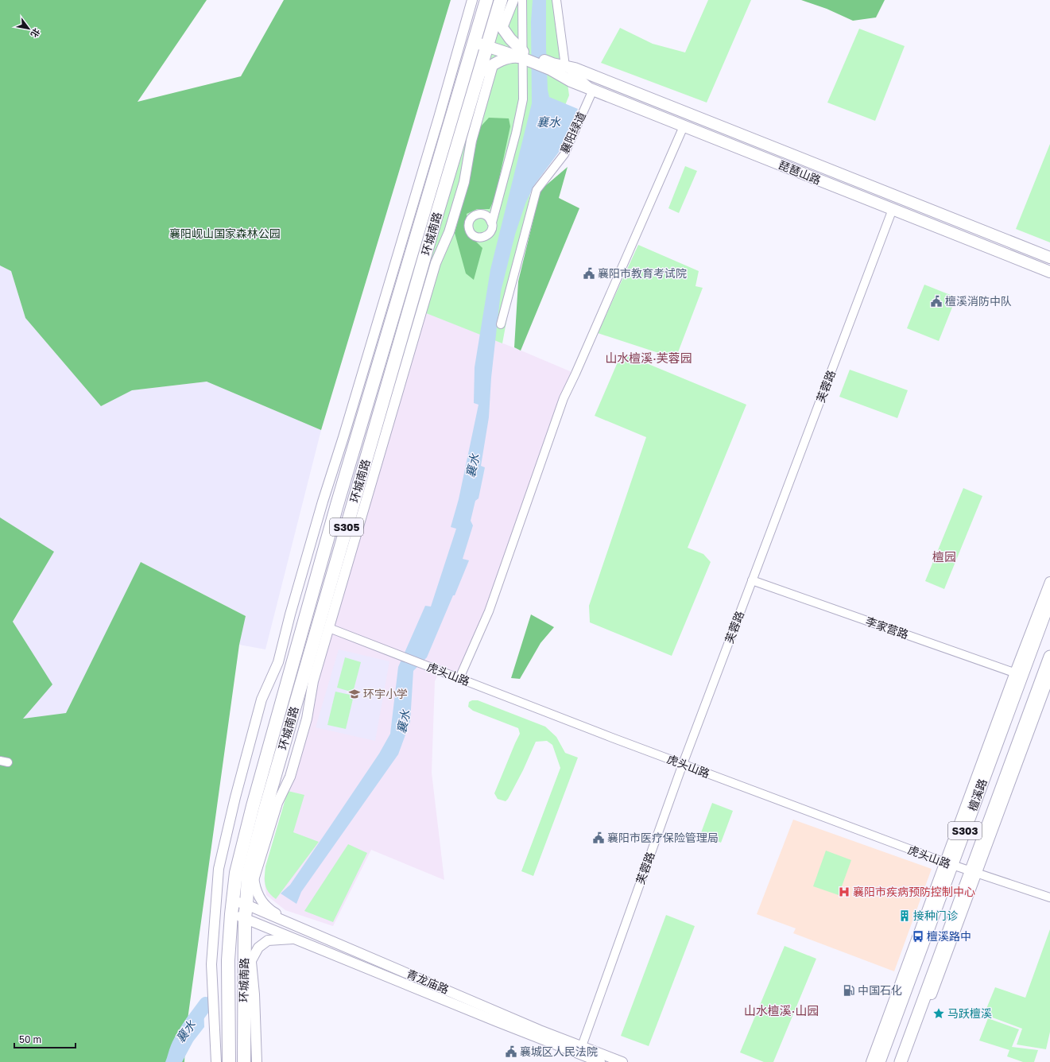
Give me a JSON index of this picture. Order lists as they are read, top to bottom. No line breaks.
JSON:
{"streets":{"highway":["环城南路","S305"],"main road":["琵琶山路","檀溪路","S303"],"street":["襄阳绿道","芙蓉路","李家营路","虎头山路","青龙庙路"]},"crossings":[["襄阳绿道","琵琶山路"],["琵琶山路","芙蓉路"],["环城南路","虎头山路"],["环城南路","青龙庙路"],["芙蓉路","李家营路"],["芙蓉路","虎头山路"],["芙蓉路","青龙庙路"],["李家营路","檀溪路"],["虎头山路","檀溪路"]],"districts":["山水檀溪·芙蓉园","檀园","山水檀溪·山园"],"water":["襄水"],"parks":["襄阳岘山国家森林公园"],"places":{"public building":["襄阳市教育考试院","檀溪消防中队","襄阳市医疗保险管理局","襄城区人民法院"],"school or university":["环宇小学"],"hospital":["襄阳市疾病预防控制中心"],"building":["接种门诊"],"bus stop":["檀溪路中"],"fuel station":["中国石化"],"place":["马跃檀溪"]},"scale_bar":"50 m","north":"bottom right"}
